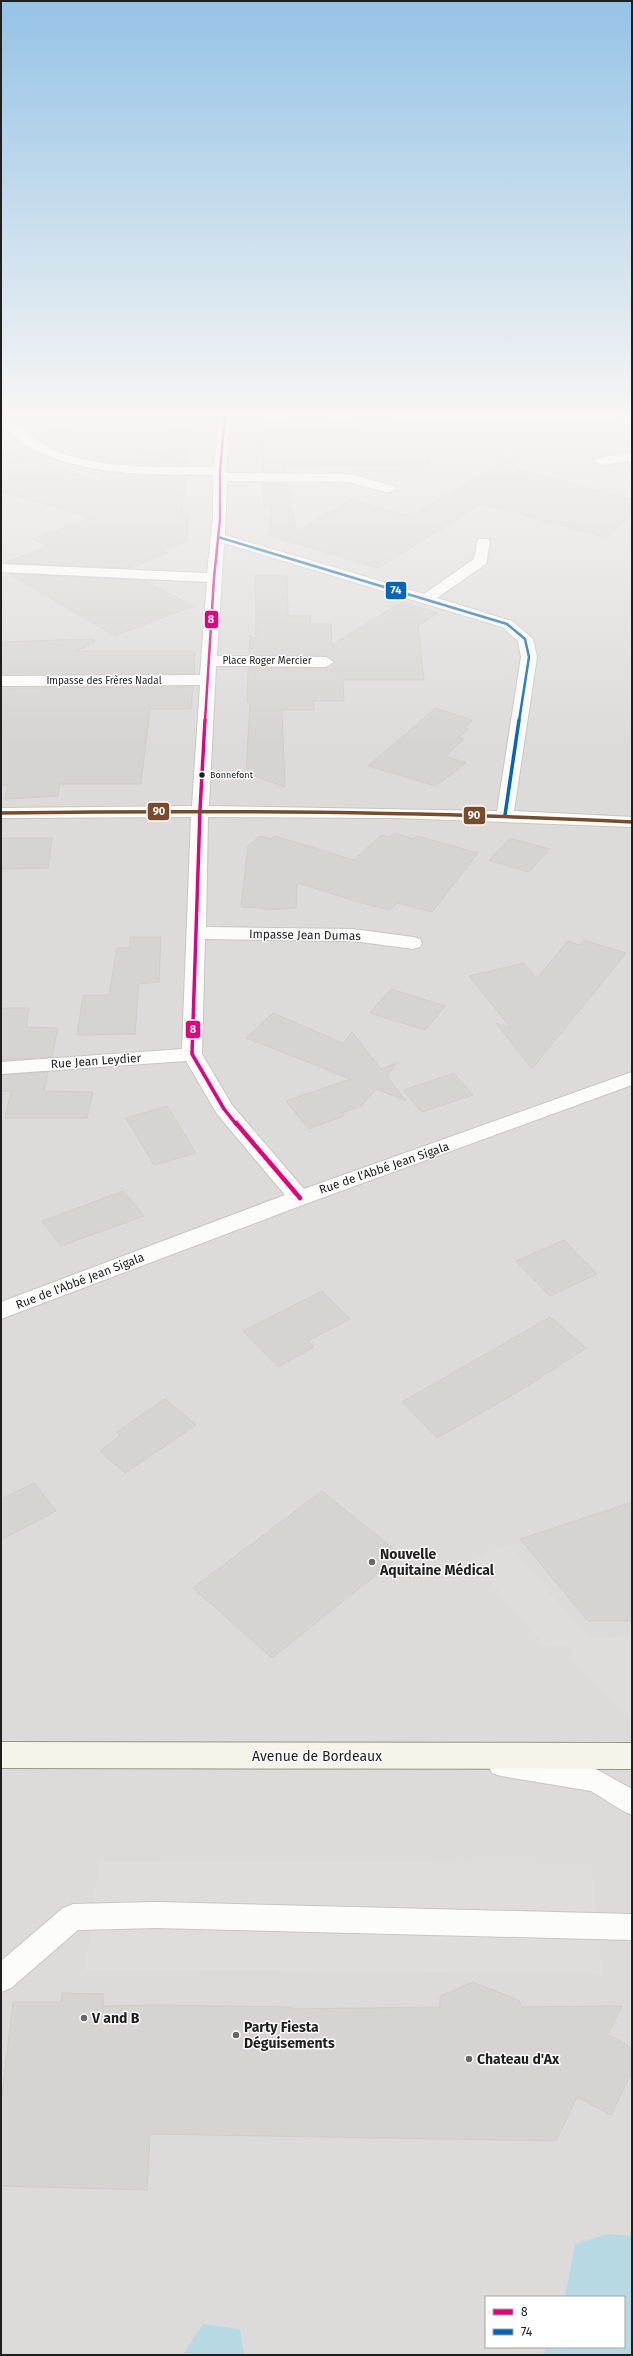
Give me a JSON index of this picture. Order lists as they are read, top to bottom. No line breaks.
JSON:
{"streets":{"main road":["Avenue de Bordeaux"],"street":["Place Roger Mercier","Impasse des Frères Nadal","Impasse Jean Dumas","Rue Jean Leydier","Rue de l'Abbé Jean Sigala"]},"places":["Bonnefont","Nouvelle Aquitaine Médical","V and B","Party Fiesta Déguisements","Chateau d'Ax"],"lines":["transit line 8","transit line 74","transit line 90"],"legend":["8","74"]}
